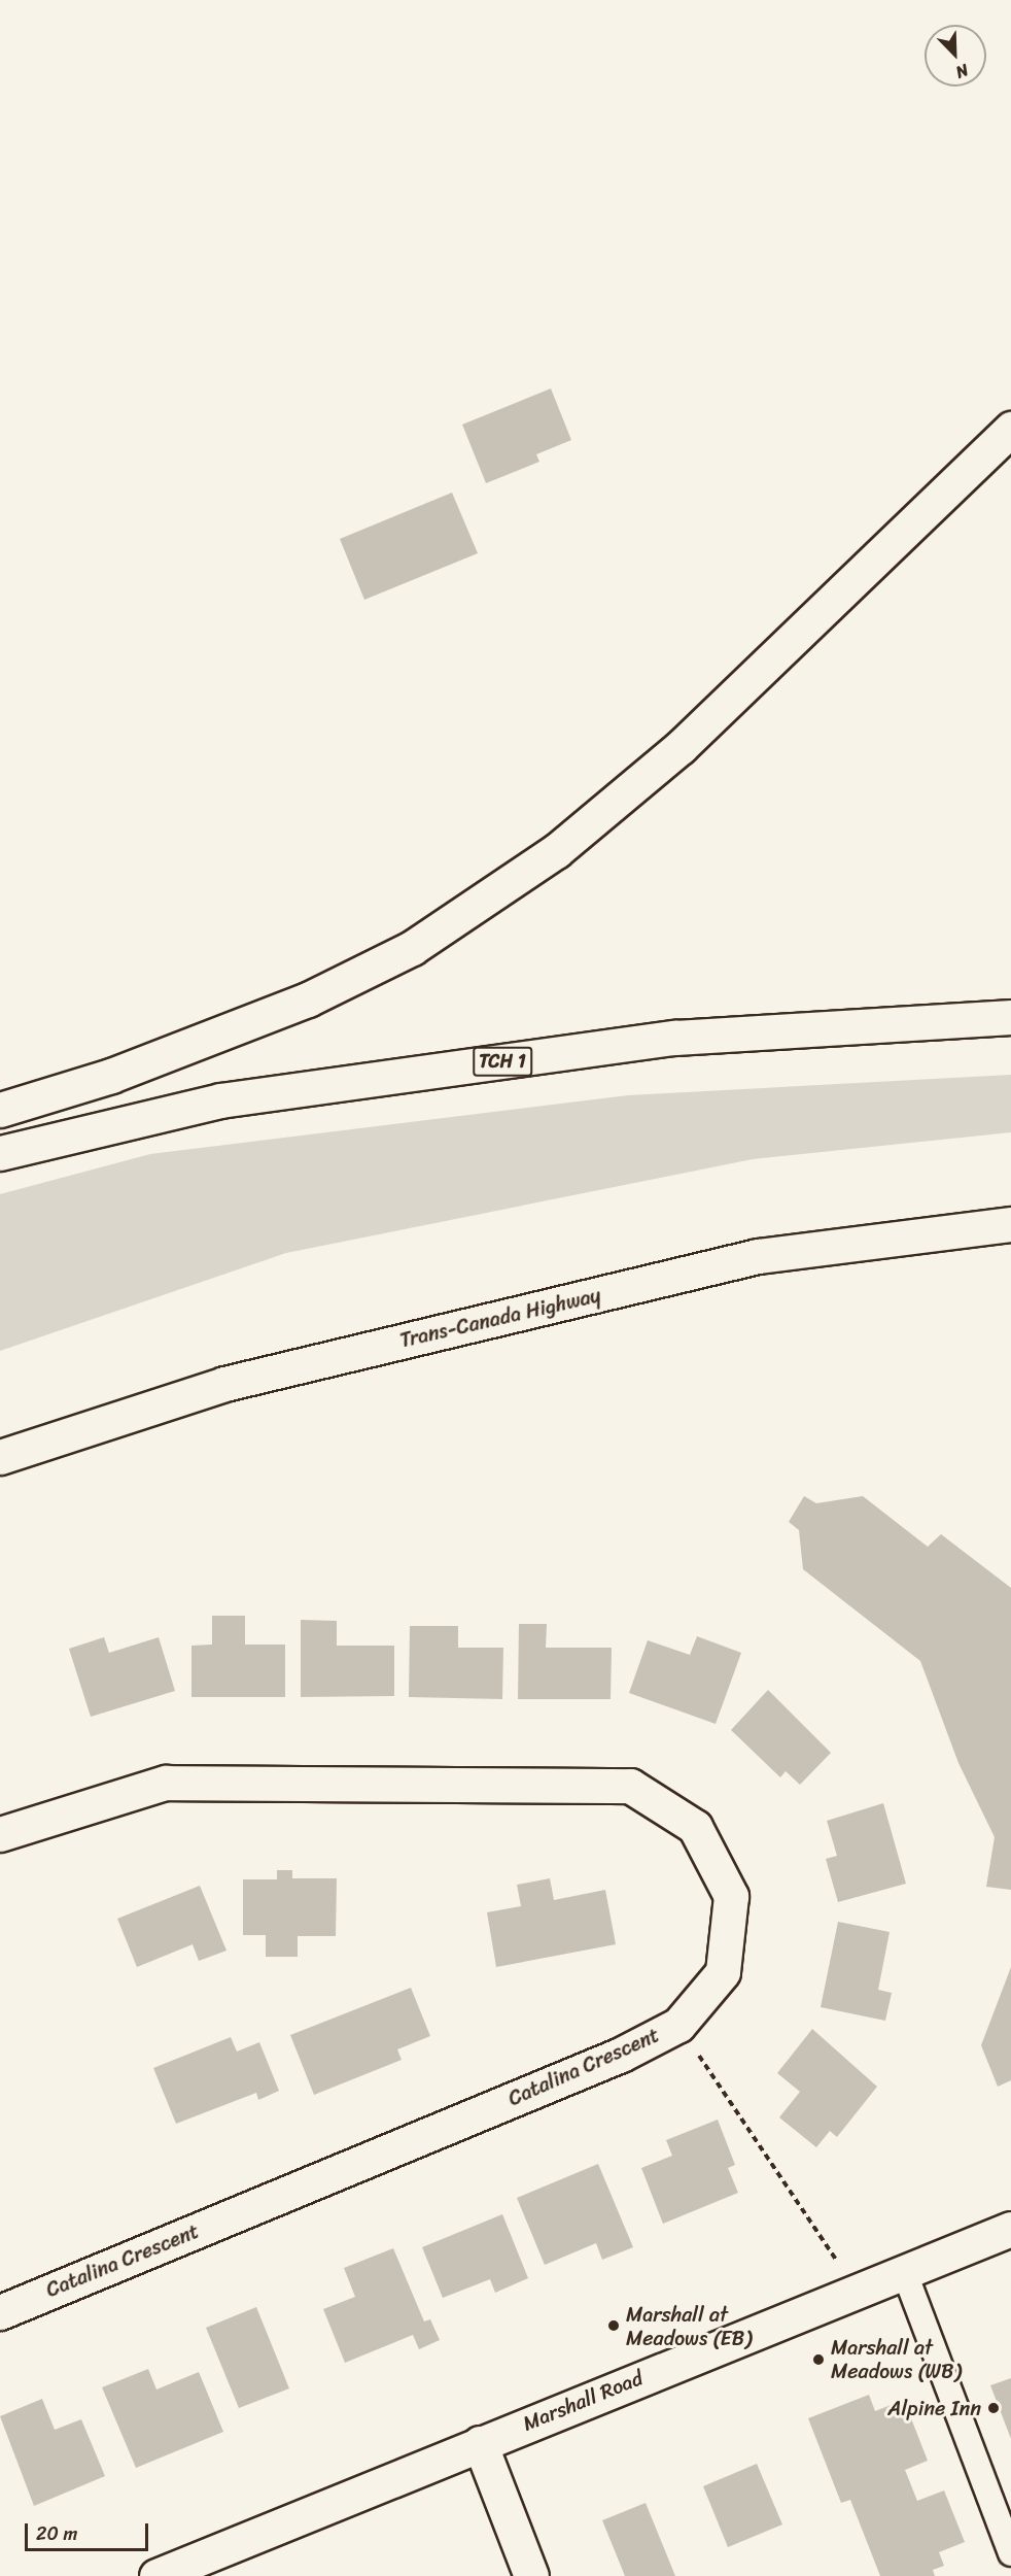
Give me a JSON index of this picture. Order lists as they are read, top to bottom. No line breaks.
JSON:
{"streets":{"main road":["TCH 1","Trans-Canada Highway","Catalina Crescent","Marshall Road"]},"places":["Marshall at Meadows (EB)","Marshall at Meadows (WB)","Alpine Inn"],"scale_bar":"20 m","north":"bottom right"}
